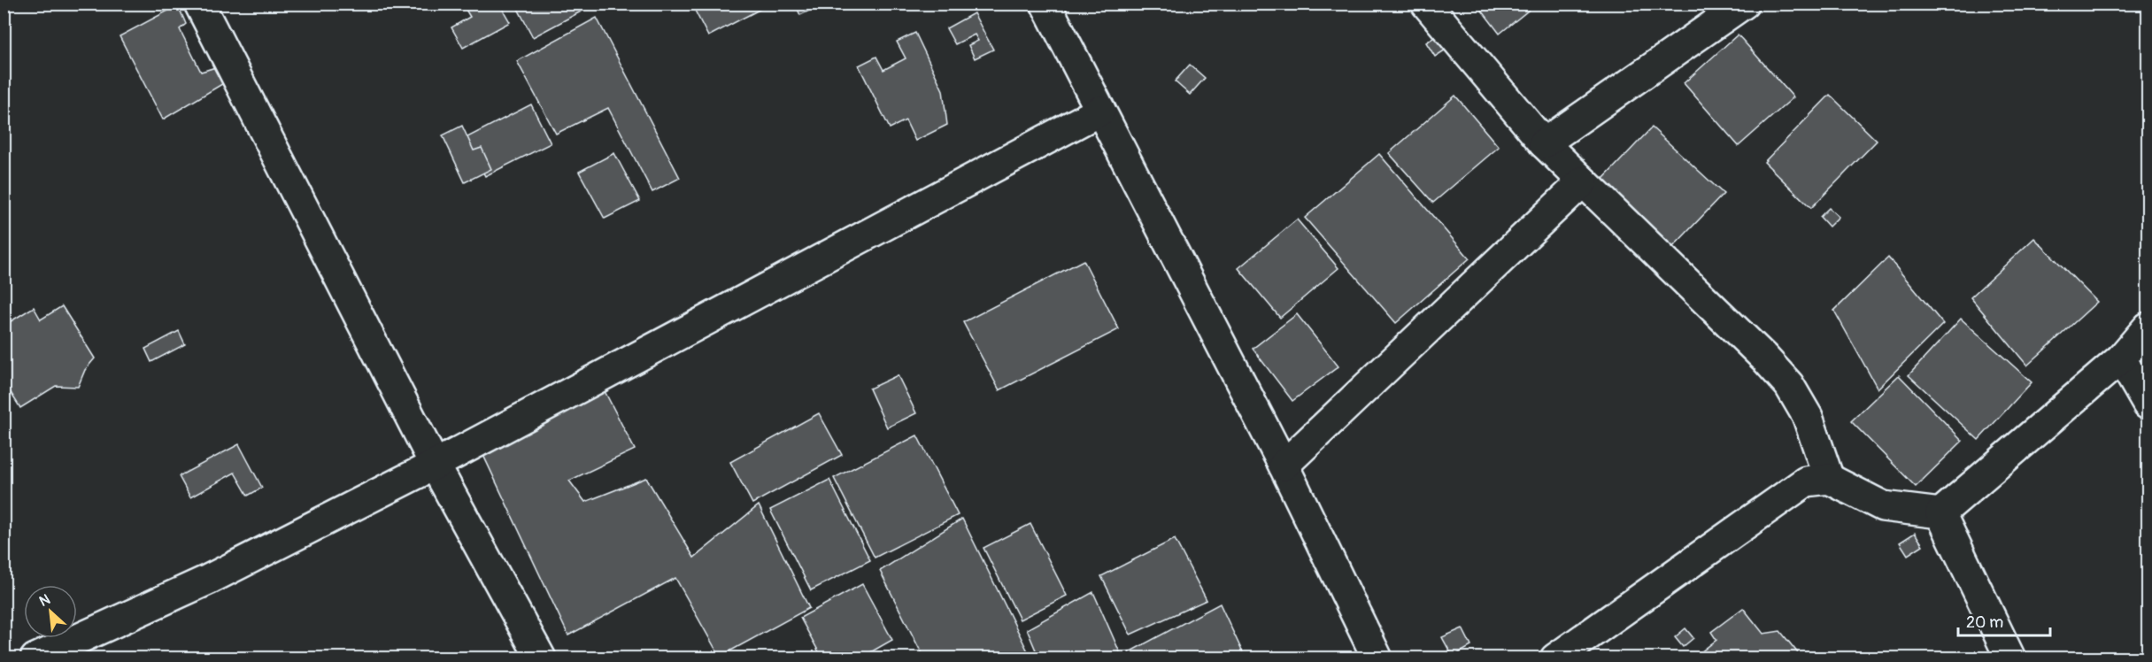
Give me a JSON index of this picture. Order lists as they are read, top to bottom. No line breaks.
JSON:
{"scale_bar":"20 m","north":"top left"}
